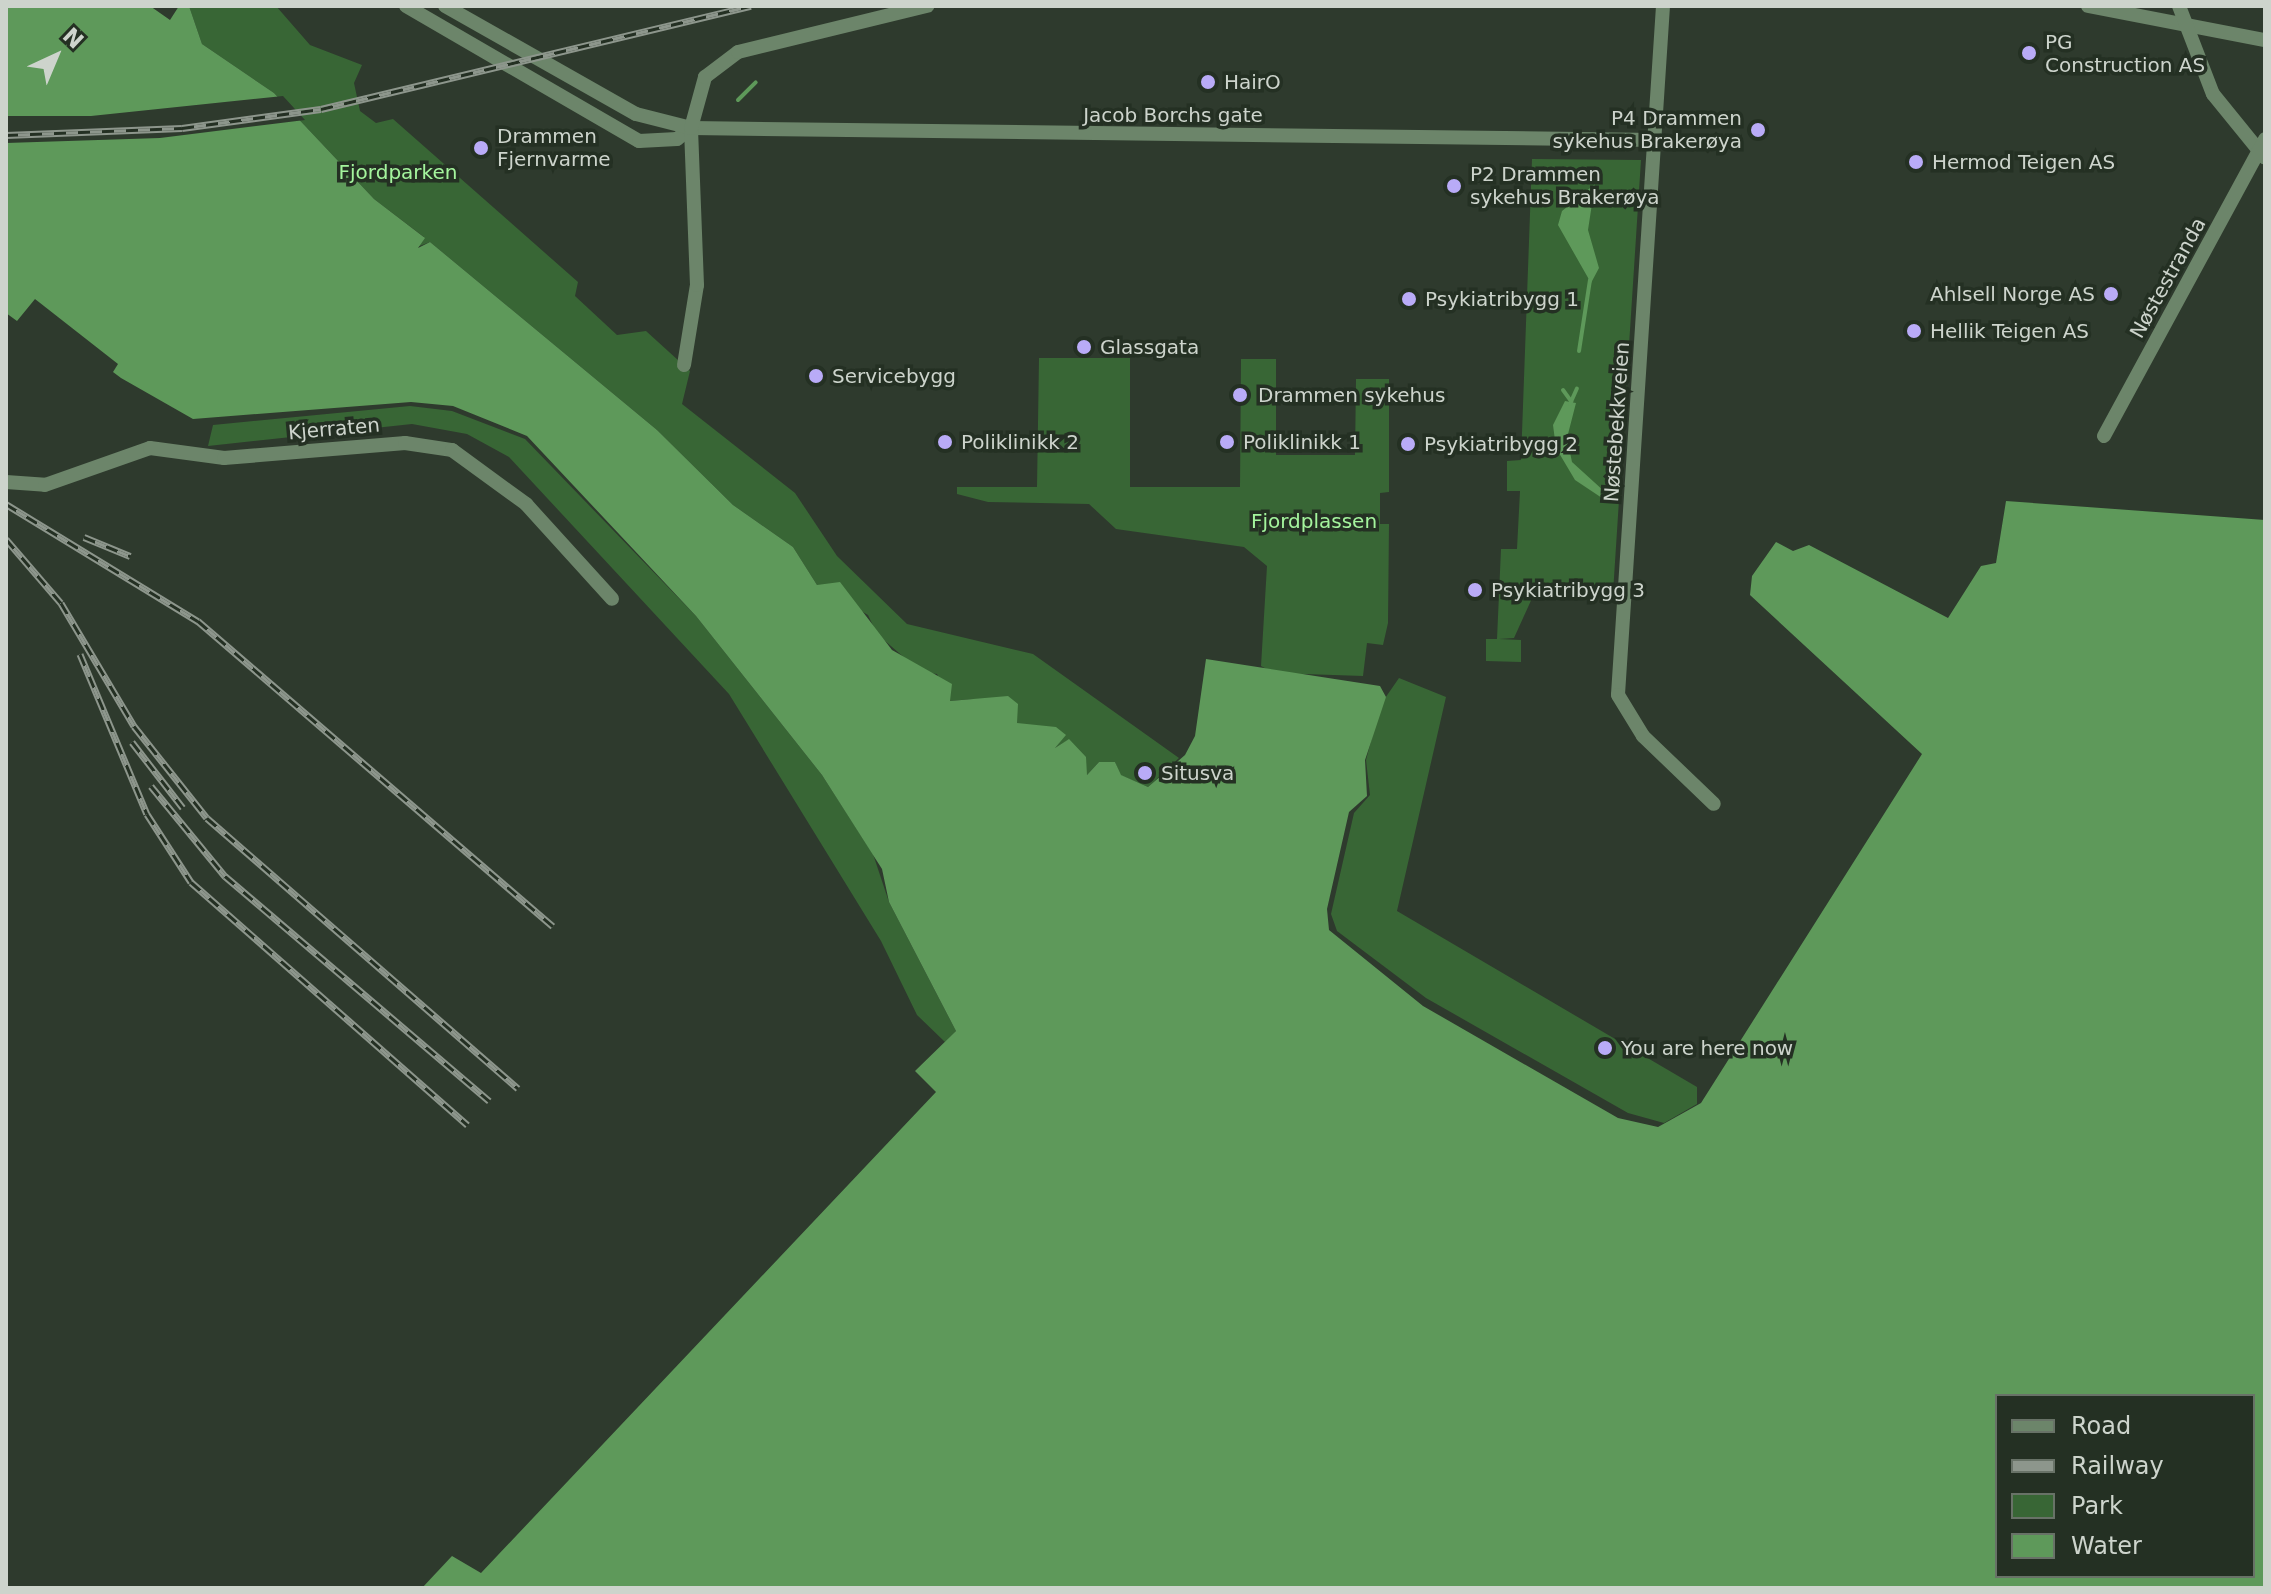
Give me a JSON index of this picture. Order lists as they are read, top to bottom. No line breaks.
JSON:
{"streets":{"street":["Jacob Borchs gate","Nøstestranda","Nøstebekkveien","Kjerraten"]},"crossings":[["Jacob Borchs gate","Nøstebekkveien"]],"parks":["Fjordparken","Fjordplassen"],"places":["PG Construction AS","HairO","P4 Drammen sykehus Brakerøya","Drammen Fjernvarme","Hermod Teigen AS","P2 Drammen sykehus Brakerøya","Ahlsell Norge AS","Psykiatribygg 1","Hellik Teigen AS","Glassgata","Servicebygg","Drammen sykehus","Poliklinikk 2","Poliklinikk 1","Psykiatribygg 2","Psykiatribygg 3","Situsva","You are here now"],"legend":["Road","Railway","Park","Water"],"north":"top right"}
